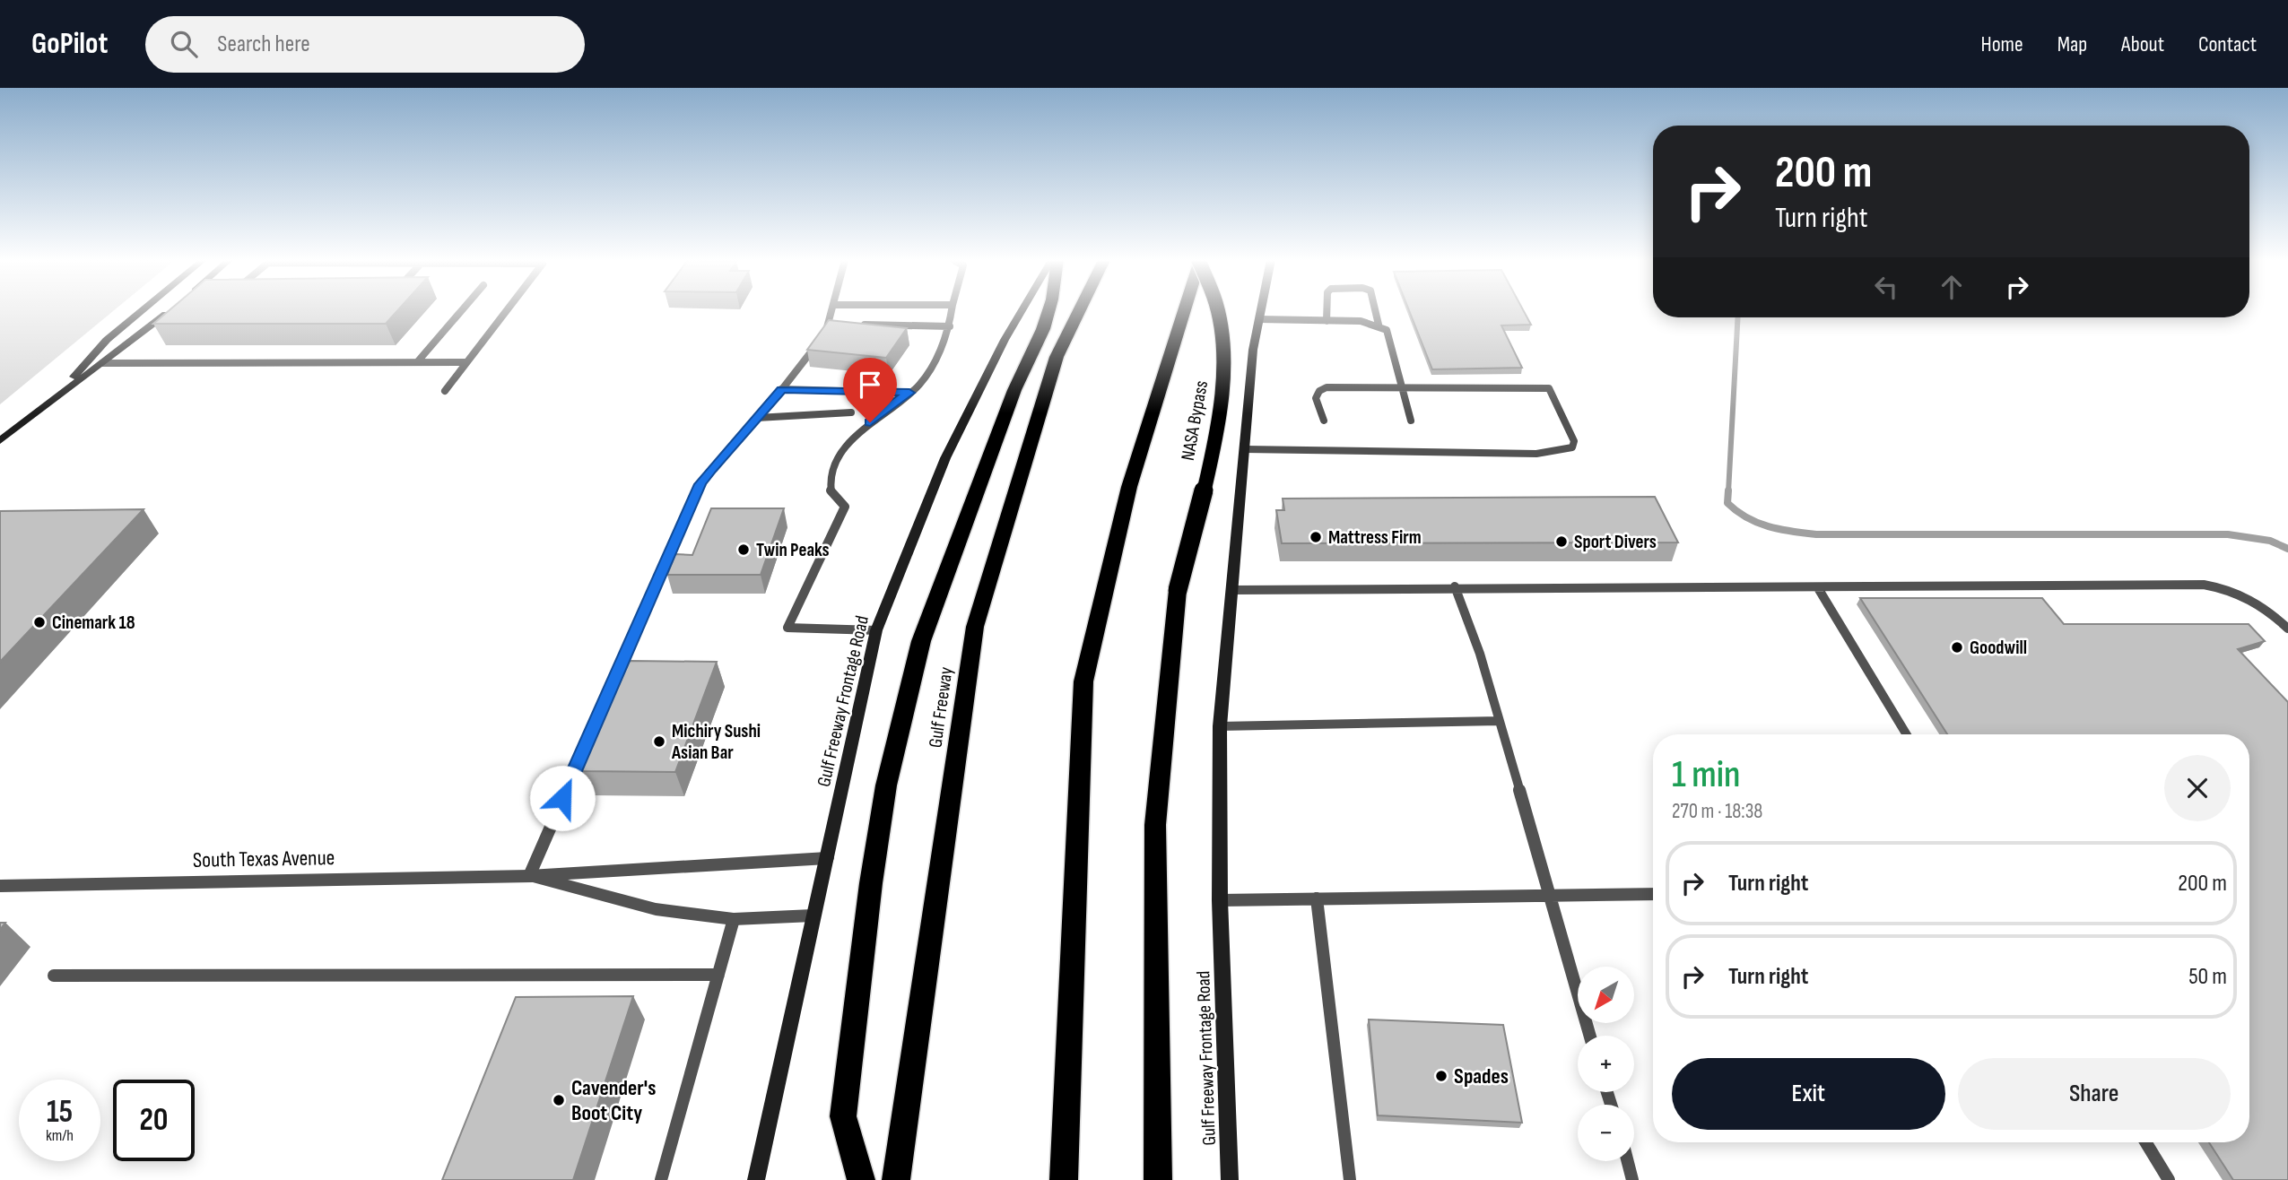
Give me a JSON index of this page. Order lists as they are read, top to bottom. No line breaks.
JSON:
{"streets":{"highway":["NASA Bypass","Gulf Freeway"],"main road":["Gulf Freeway Frontage Road"],"street":["South Texas Avenue"]},"crossings":[["Gulf Freeway Frontage Road","South Texas Avenue"]],"places":["Mattress Firm","Sport Divers","Twin Peaks","Cinemark 18","Goodwill","Michiry Sushi Asian Bar","Spades","Cavender's Boot City"],"north":"bottom left","page":{"header":"GoPilot","search":"Search here","nav":["Home","Map","About","Contact"],"turn":["200 m","Turn right"],"heading":["1 min","270 m · 18:38"],"list":[{"name":"Turn right","value":"200 m"},{"name":"Turn right","value":"50 m"}],"map_buttons":["+","−"],"buttons":["Exit","Share"],"speed":"15 km/h","limit":"20"}}
